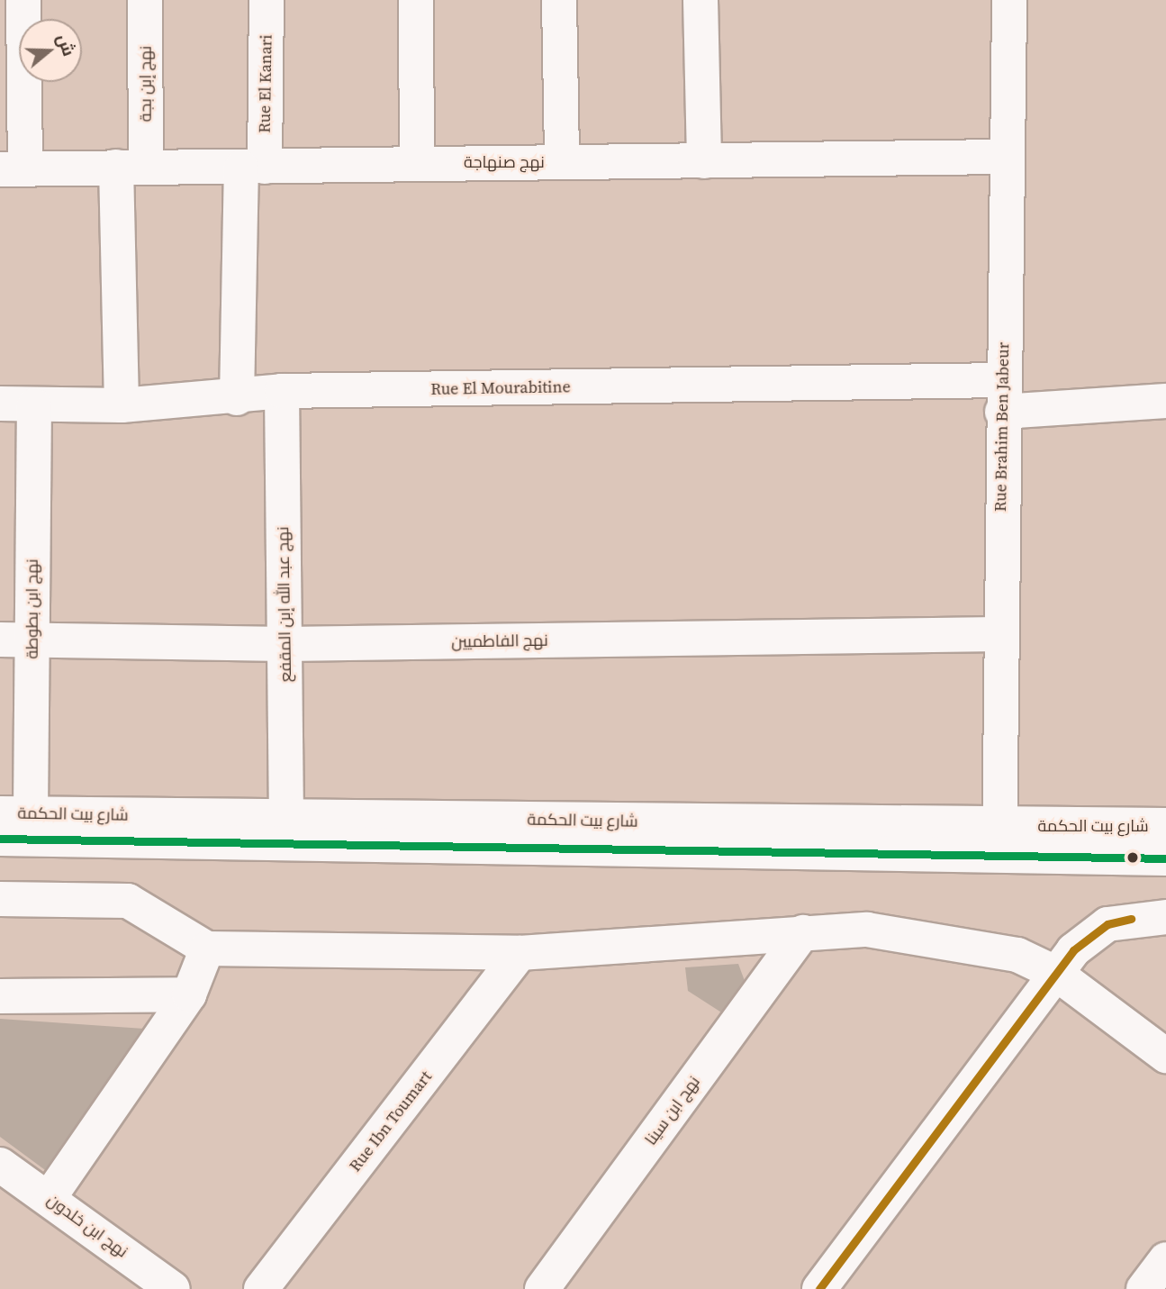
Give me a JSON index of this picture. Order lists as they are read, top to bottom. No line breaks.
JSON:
{"streets":{"street":["نهج إبن بجة","Rue El Kanari","نهج صنهاجة","Rue El Mourabitine","Rue Brahim Ben Jabeur","نهج عبد الله إبن المقفع","نهج ابن بطوطة","نهج الفاطميين","شارع بيت الحكمة","نهج ابن سينا","Rue Ibn Toumart","نهج ابن خلدون"]},"crossings":[["نهج إبن بجة","نهج صنهاجة"],["نهج إبن بجة","Rue El Mourabitine"],["Rue El Kanari","نهج صنهاجة"],["Rue El Kanari","Rue El Mourabitine"],["نهج صنهاجة","Rue Brahim Ben Jabeur"],["Rue El Mourabitine","Rue Brahim Ben Jabeur"],["Rue El Mourabitine","نهج عبد الله إبن المقفع"],["Rue El Mourabitine","نهج ابن بطوطة"],["Rue Brahim Ben Jabeur","نهج الفاطميين"],["Rue Brahim Ben Jabeur","شارع بيت الحكمة"],["نهج عبد الله إبن المقفع","نهج الفاطميين"],["نهج عبد الله إبن المقفع","شارع بيت الحكمة"],["نهج ابن بطوطة","نهج الفاطميين"],["نهج ابن بطوطة","شارع بيت الحكمة"]],"north":"right"}
